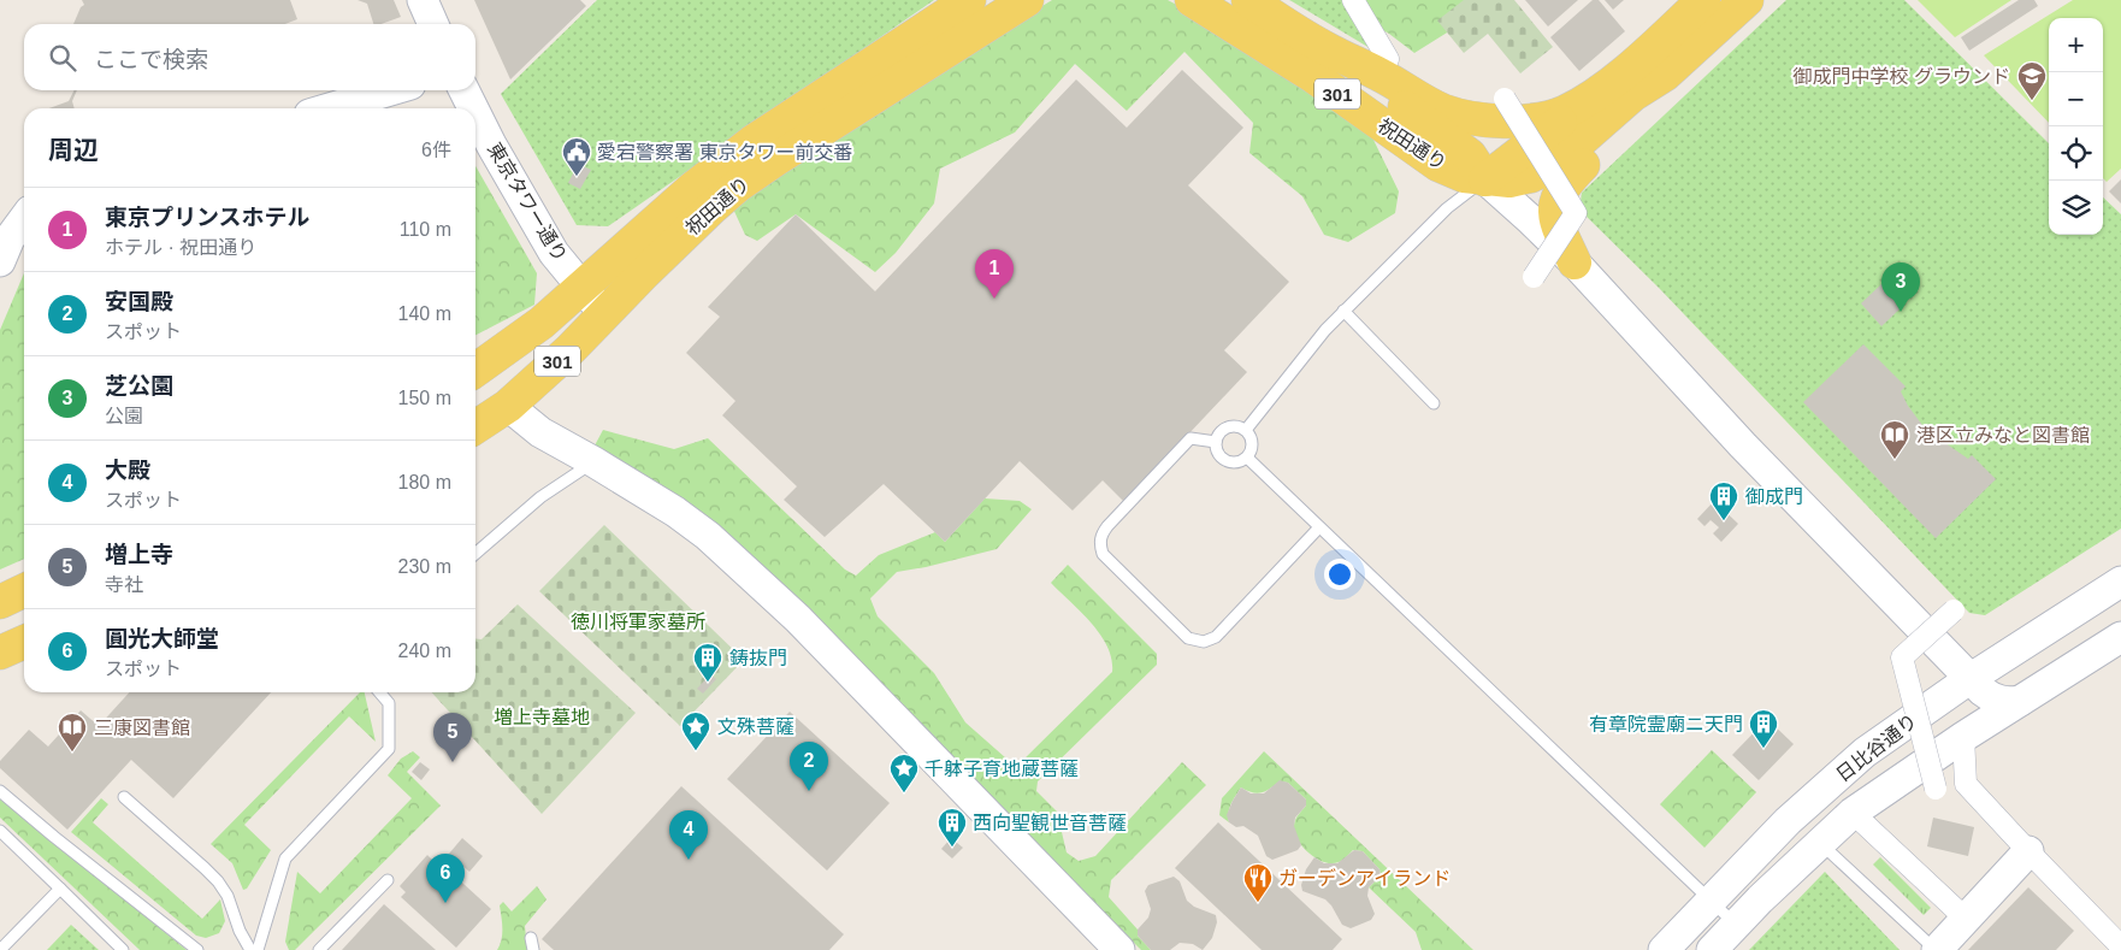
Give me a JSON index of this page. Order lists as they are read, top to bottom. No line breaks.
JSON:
{"streets":{"main road":["301","祝田通り"],"street":["東京タワー通り","日比谷通り"]},"crossings":[["祝田通り","東京タワー通り"]],"parks":["徳川将軍家墓所","増上寺墓地"],"places":{"school or university":["御成門中学校 グラウンド"],"public building":["愛宕警察署 東京タワー前交番"],"library":["港区立みなと図書館","三康図書館"],"building":["御成門","鋳抜門","有章院霊廟ニ天門","西向聖観世音菩薩"],"place":["文殊菩薩","千躰子育地蔵菩薩"],"restaurant":["ガーデンアイランド"]},"page":{"map_buttons":["+","−"],"search":"ここで検索","heading":["周辺","6件"],"list":[{"mark":"1","name":"東京プリンスホテル","note":"ホテル · 祝田通り","value":"110 m"},{"mark":"2","name":"安国殿","note":"スポット","value":"140 m"},{"mark":"3","name":"芝公園","note":"公園","value":"150 m"},{"mark":"4","name":"大殿","note":"スポット","value":"180 m"},{"mark":"5","name":"増上寺","note":"寺社","value":"230 m"},{"mark":"6","name":"圓光大師堂","note":"スポット","value":"240 m"}],"pins":["1","3","5","2","4","6"]}}
